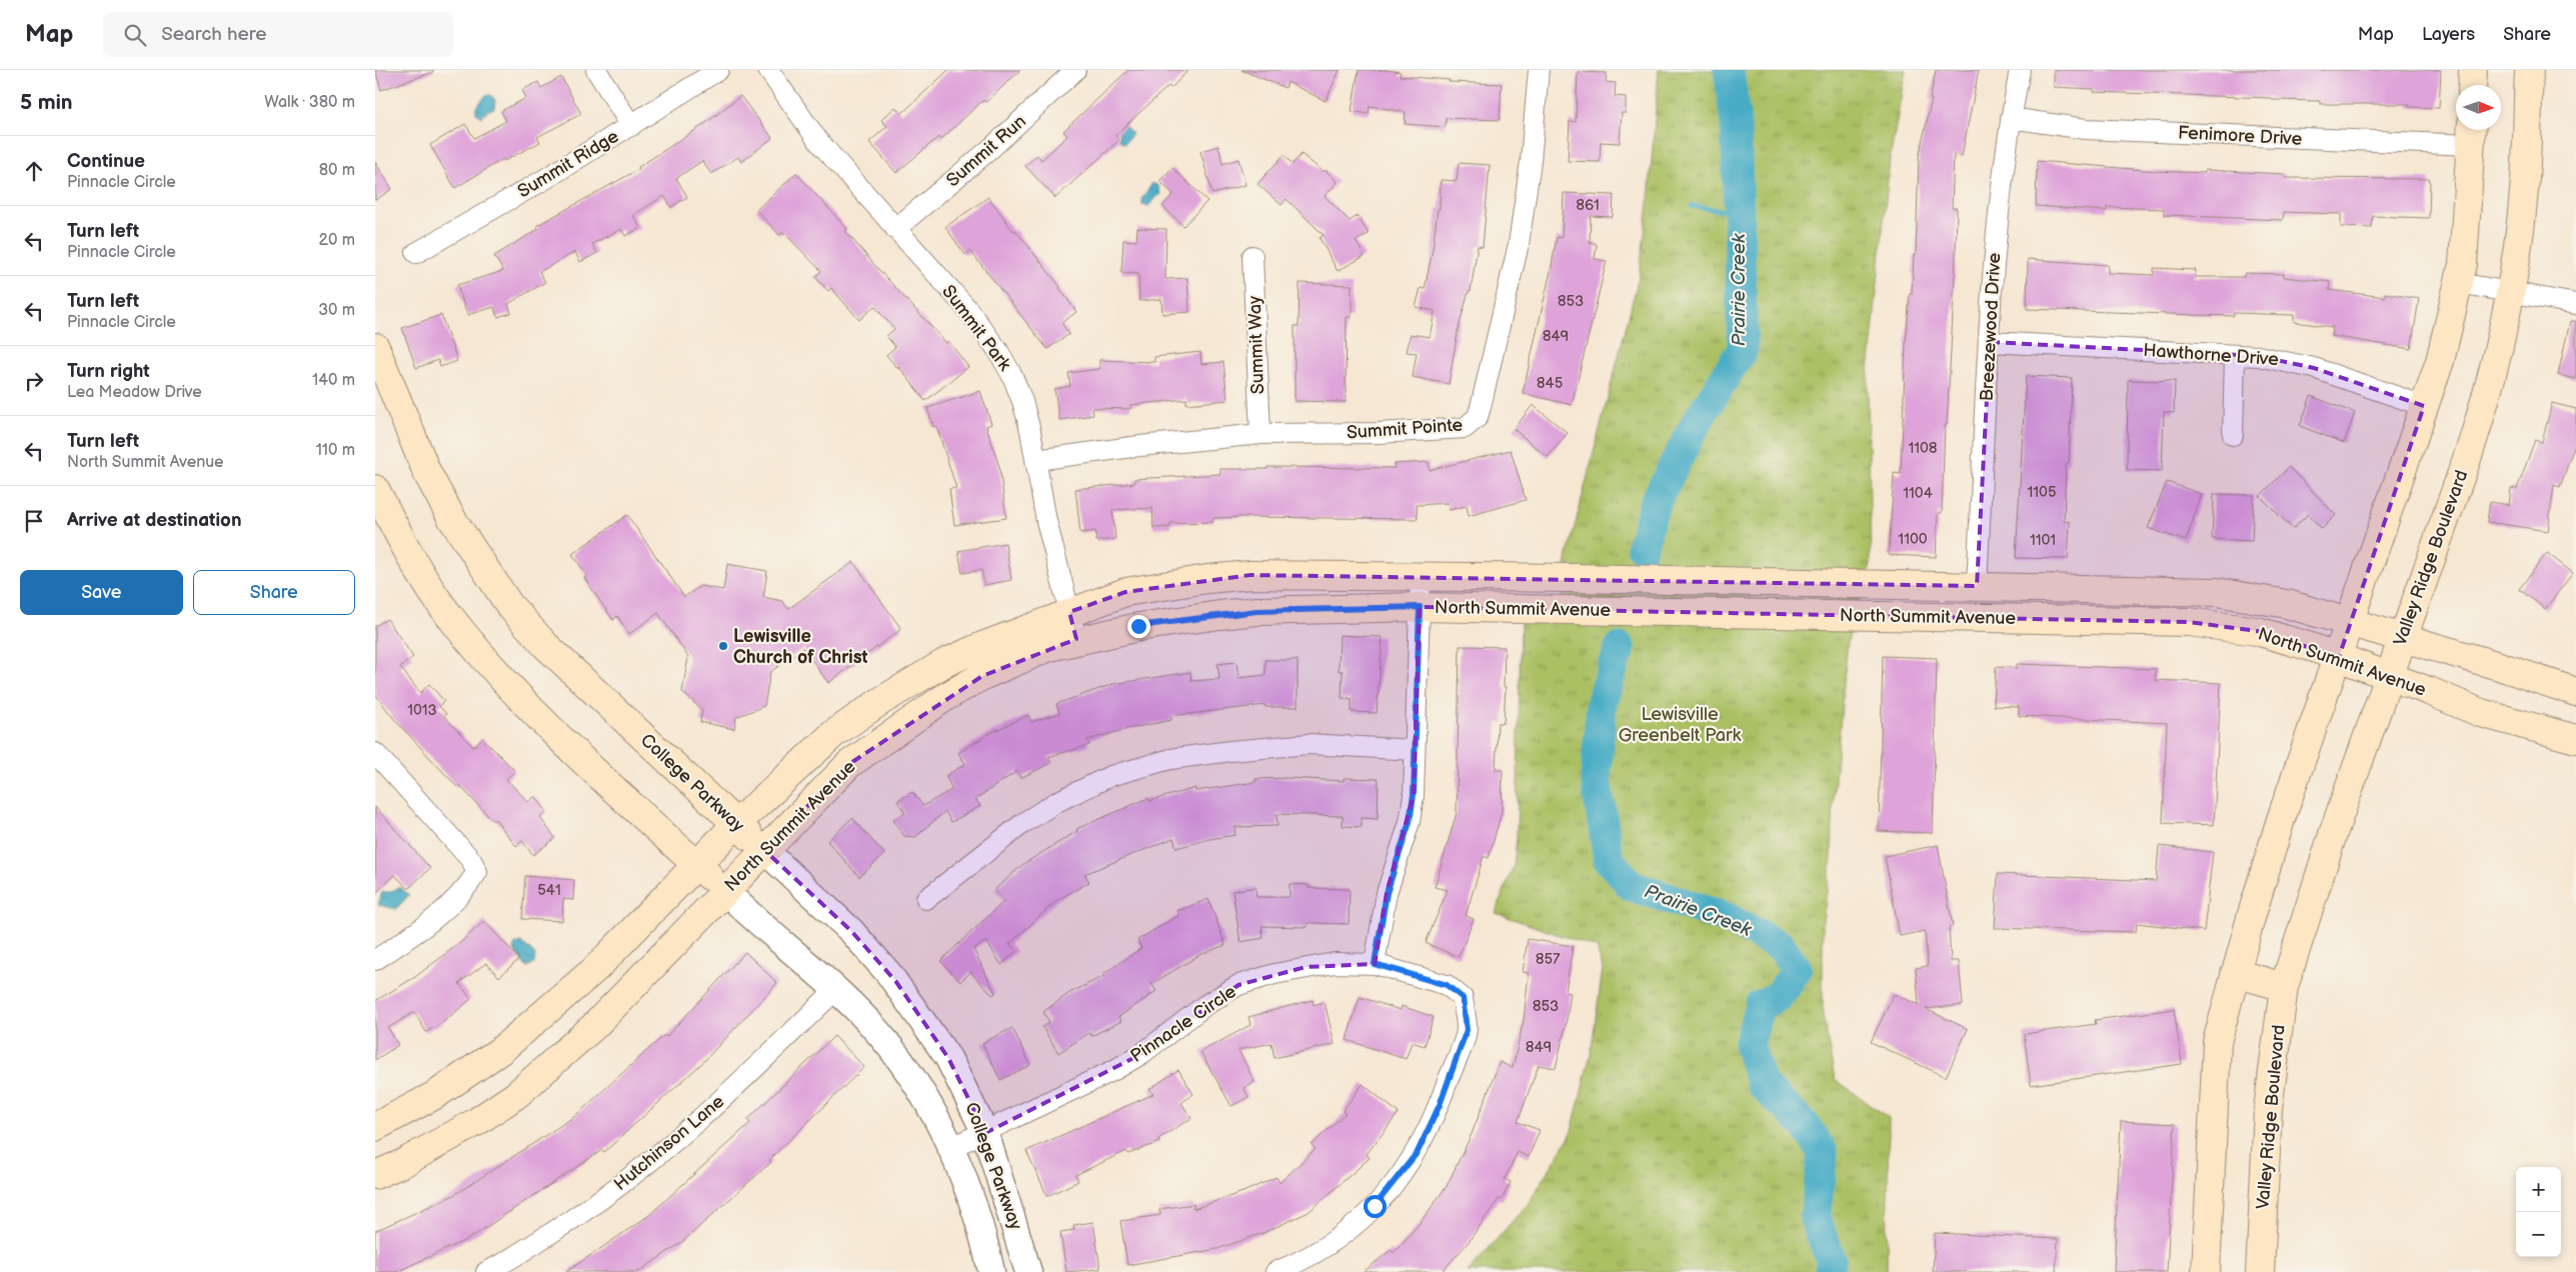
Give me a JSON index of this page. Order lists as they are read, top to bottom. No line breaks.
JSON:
{"streets":{"main road":["Valley Ridge Boulevard","North Summit Avenue","College Parkway"],"street":["Fenimore Drive","Summit Run","Summit Ridge","Breezewood Drive","Summit Park","Summit Way","Hawthorne Drive","Summit Pointe","Pinnacle Circle","Hutchinson Lane"]},"crossings":[["Fenimore Drive","Breezewood Drive"],["Summit Run","Summit Park"],["Breezewood Drive","Hawthorne Drive"],["Breezewood Drive","North Summit Avenue"],["Summit Park","Summit Pointe"],["Summit Park","North Summit Avenue"],["Summit Way","Summit Pointe"],["Valley Ridge Boulevard","North Summit Avenue"],["North Summit Avenue","College Parkway"],["College Parkway","Pinnacle Circle"],["College Parkway","Hutchinson Lane"]],"water":["Prairie Creek"],"parks":["Lewisville Greenbelt Park"],"places":["Lewisville Church of Christ"],"house_numbers":["861","853","849","845","1108","1105","1104","1100","1101","1013","541","857","853","849"],"north":"right","page":{"header":"Map","search":"Search here","nav":["Map","Layers","Share"],"heading":["5 min","Walk · 380 m"],"list":[["Continue","Pinnacle Circle","80 m"],["Turn left","Pinnacle Circle","20 m"],["Turn left","Pinnacle Circle","30 m"],["Turn right","Lea Meadow Drive","140 m"],["Turn left","North Summit Avenue","110 m"],"Arrive at destination"],"buttons":["Save","Share"],"map_buttons":["+","−"]}}
